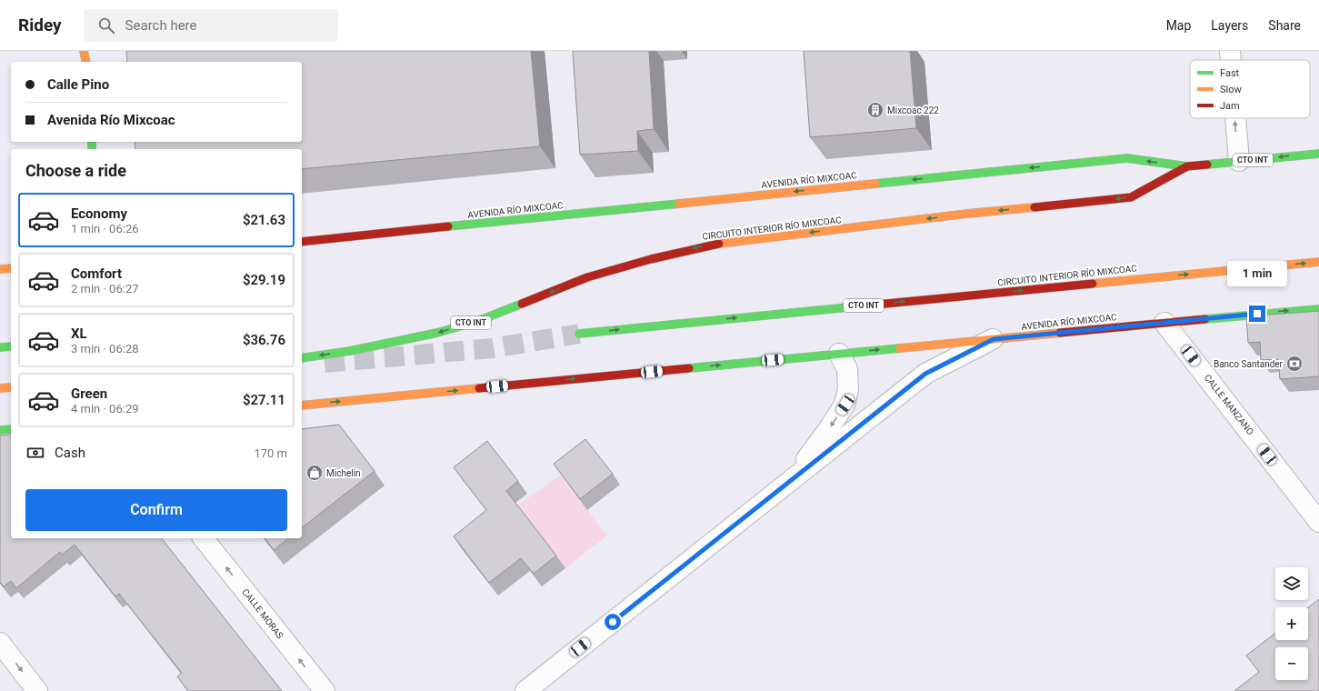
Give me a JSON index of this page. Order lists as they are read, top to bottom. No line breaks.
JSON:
{"streets":{"main road":["CTO INT","AVENIDA RÍO MIXCOAC","CIRCUITO INTERIOR RÍO MIXCOAC"],"street":["CALLE MANZANO","CALLE MORAS"]},"crossings":[["AVENIDA RÍO MIXCOAC","CIRCUITO INTERIOR RÍO MIXCOAC"],["AVENIDA RÍO MIXCOAC","CALLE MANZANO"]],"one_way":["CALLE MORAS"],"places":{"building":["Mixcoac 222"],"bank":["Banco Santander"],"shop":["Michelin"]},"legend":["Fast","Slow","Jam"],"page":{"header":"Ridey","search":"Search here","nav":["Map","Layers","Share"],"banner":["Calle Pino","Avenida Río Mixcoac"],"heading":"Choose a ride","list":[{"name":"Economy","note":"1 min · 06:26","value":"$21.63"},{"name":"Comfort","note":"2 min · 06:27","value":"$29.19"},{"name":"XL","note":"3 min · 06:28","value":"$36.76"},{"name":"Green","note":"4 min · 06:29","value":"$27.11"}],"bubble":"1 min","pay":["Cash","170 m"],"buttons":"Confirm","map_buttons":["+","−"]}}
